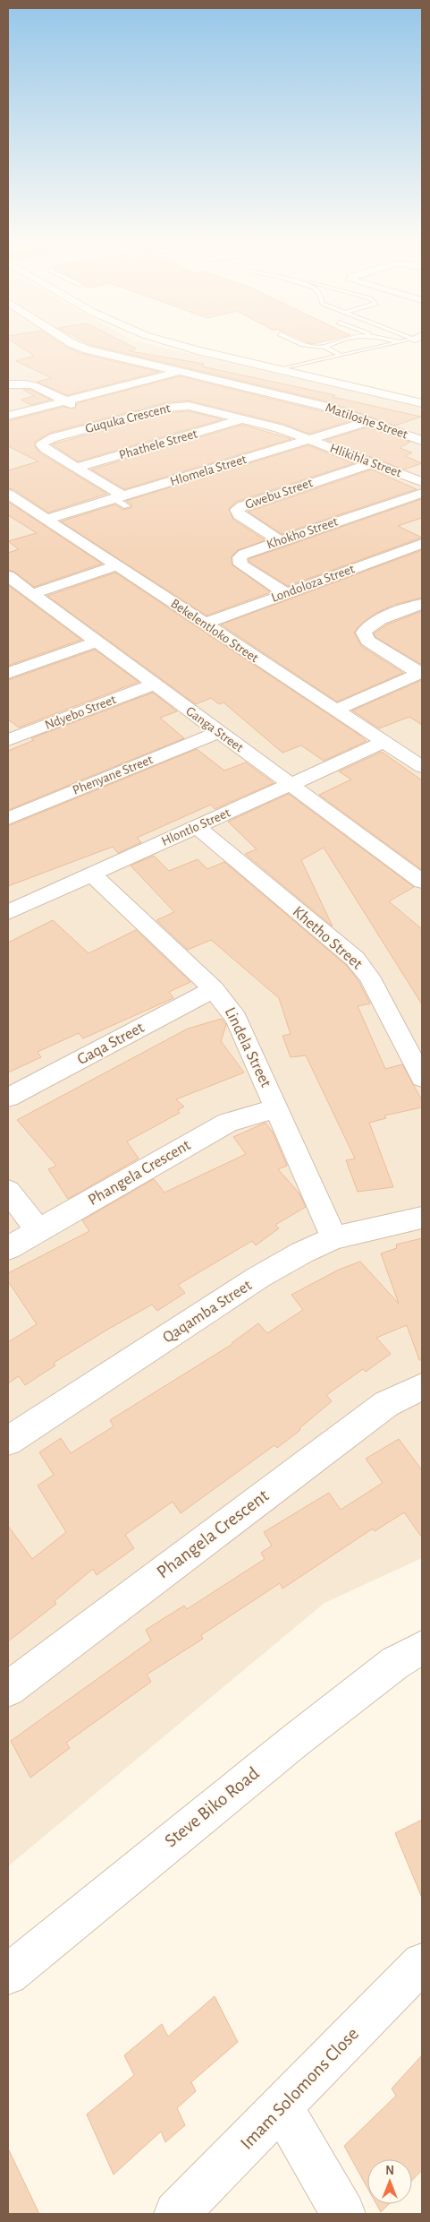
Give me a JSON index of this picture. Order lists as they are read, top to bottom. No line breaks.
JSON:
{"streets":{"street":["Guquka Crescent","Matiloshe Street","Phathele Street","Hlikihla Street","Hlomela Street","Gwebu Street","Khokho Street","Londoloza Street","Bekelentloko Street","Ndyebo Street","Ganga Street","Phenyane Street","Hlontlo Street","Khetho Street","Gaqa Street","Lindela Street","Phangela Crescent","Qaqamba Street","Steve Biko Road","Imam Solomons Close"]},"crossings":[["Guquka Crescent","Phathele Street"],["Guquka Crescent","Hlikihla Street"],["Guquka Crescent","Hlomela Street"],["Matiloshe Street","Hlomela Street"],["Hlikihla Street","Hlomela Street"],["Hlikihla Street","Gwebu Street"],["Hlomela Street","Bekelentloko Street"],["Gwebu Street","Khokho Street"],["Khokho Street","Londoloza Street"],["Londoloza Street","Bekelentloko Street"],["Bekelentloko Street","Hlontlo Street"],["Ndyebo Street","Ganga Street"],["Ganga Street","Phenyane Street"],["Ganga Street","Hlontlo Street"],["Hlontlo Street","Khetho Street"],["Hlontlo Street","Lindela Street"],["Gaqa Street","Lindela Street"],["Lindela Street","Phangela Crescent"],["Lindela Street","Qaqamba Street"]],"north":"top"}
